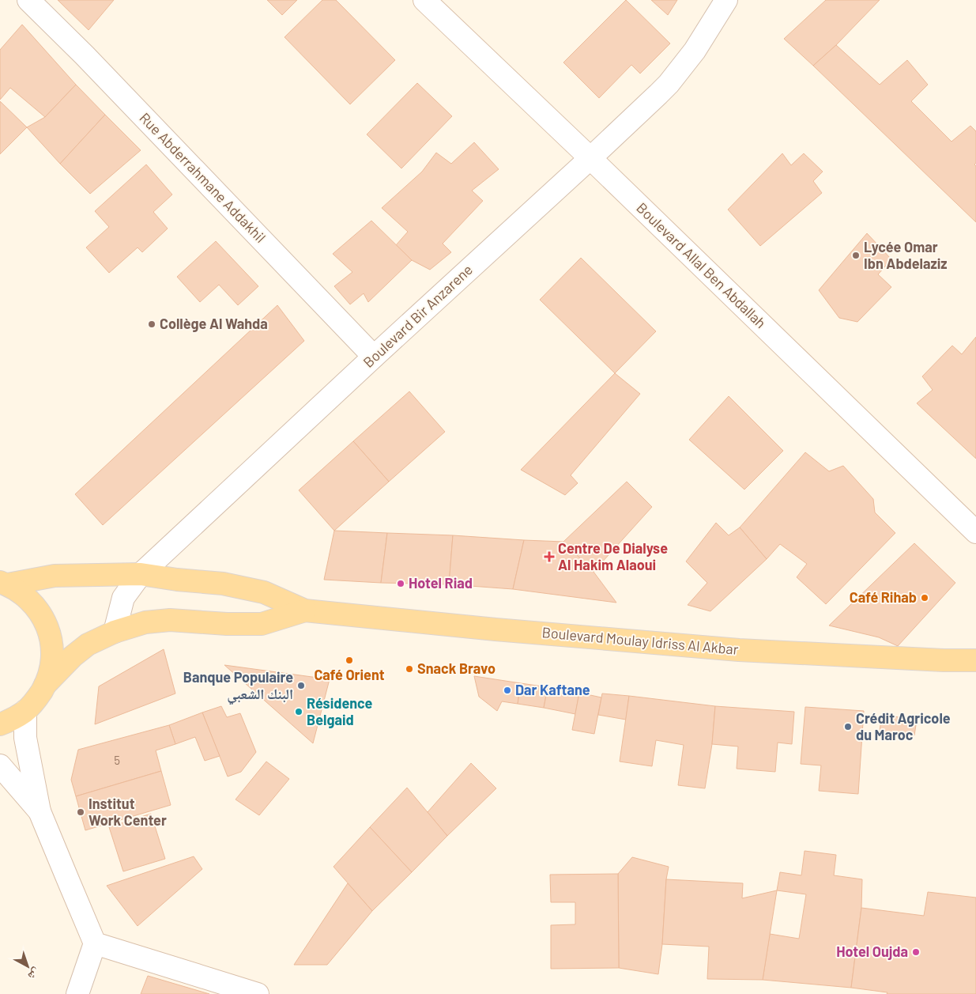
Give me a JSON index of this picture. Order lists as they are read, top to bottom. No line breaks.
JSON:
{"streets":{"main road":["Boulevard Moulay Idriss Al Akbar"],"street":["Rue Abderrahmane Addakhil","Boulevard Allal Ben Abdallah","Boulevard Bir Anzarene"]},"crossings":[["Rue Abderrahmane Addakhil","Boulevard Bir Anzarene"],["Boulevard Allal Ben Abdallah","Boulevard Bir Anzarene"],["Boulevard Bir Anzarene","Boulevard Moulay Idriss Al Akbar"]],"places":{"other":["Lycée Omar Ibn Abdelaziz","Collège Al Wahda","Hotel Riad","Café Rihab","Café Orient","Snack Bravo","Banque Populaire البنك الشعبي","Dar Kaftane","Résidence Belgaid","Crédit Agricole du Maroc","Institut Work Center","Hotel Oujda"],"health":["Centre De Dialyse Al Hakim Alaoui"]},"house_numbers":["5"],"north":"bottom right"}
